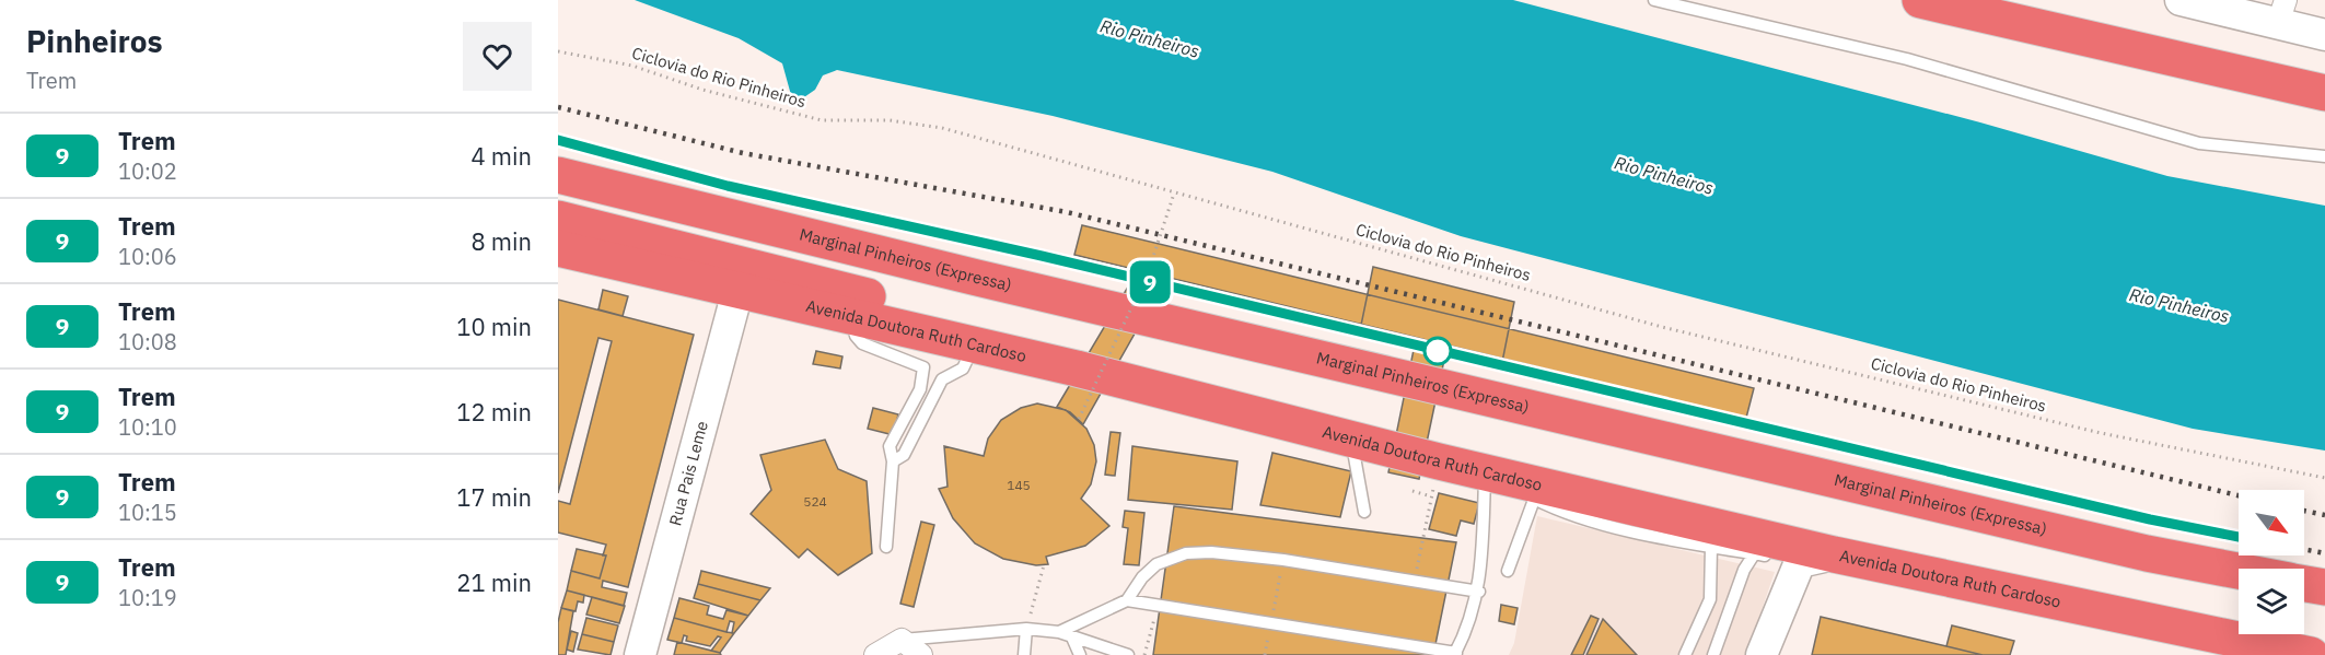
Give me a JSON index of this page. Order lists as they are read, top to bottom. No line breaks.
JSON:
{"streets":{"highway":["Marginal Pinheiros (Expressa)","Avenida Doutora Ruth Cardoso"],"main road":["Rua Pais Leme"],"path":["Ciclovia do Rio Pinheiros"]},"crossings":[["Avenida Doutora Ruth Cardoso","Rua Pais Leme"]],"water":["Rio Pinheiros"],"house_numbers":["145","524"],"north":"bottom right","page":{"heading":["Pinheiros","Trem"],"on_map":"9","list":[{"mark":"9","name":"Trem","note":"10:02","value":"4 min"},{"mark":"9","name":"Trem","note":"10:06","value":"8 min"},{"mark":"9","name":"Trem","note":"10:08","value":"10 min"},{"mark":"9","name":"Trem","note":"10:10","value":"12 min"},{"mark":"9","name":"Trem","note":"10:15","value":"17 min"},{"mark":"9","name":"Trem","note":"10:19","value":"21 min"}]}}
